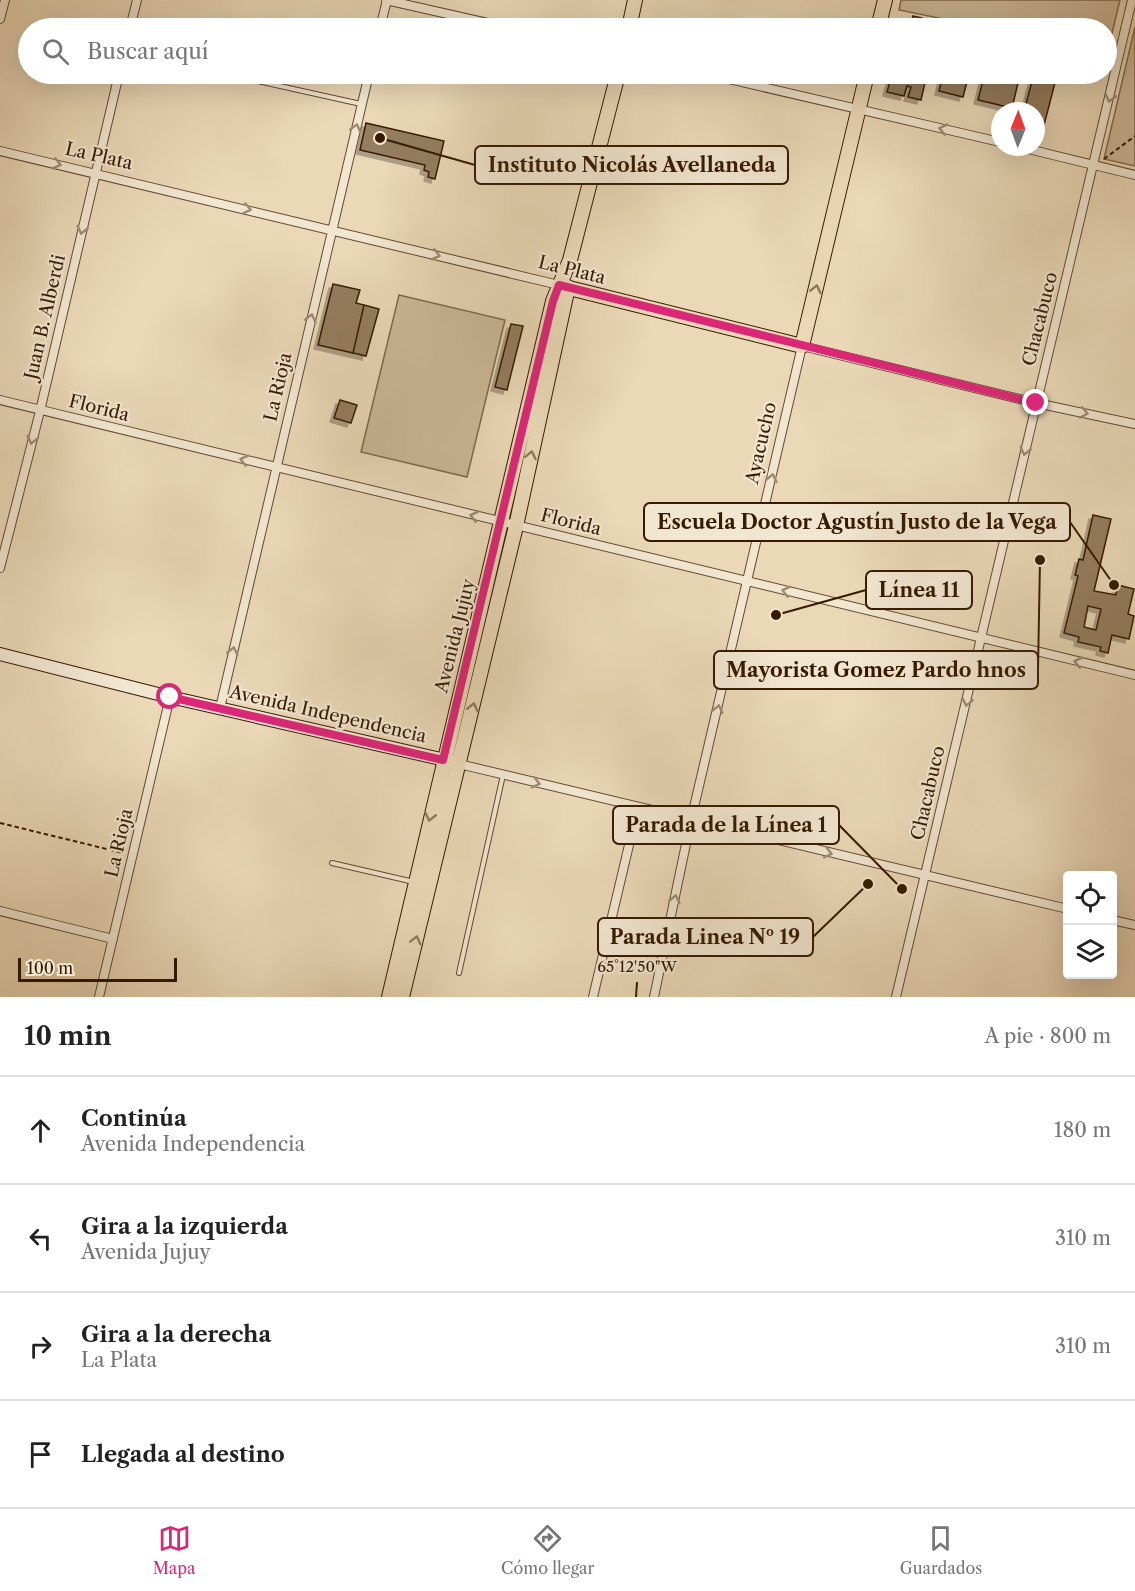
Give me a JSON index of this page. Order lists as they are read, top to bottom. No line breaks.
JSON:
{"streets":{"main road":["La Plata","Ayacucho","Avenida Jujuy","Avenida Independencia"],"street":["Juan B. Alberdi","Chacabuco","La Rioja","Florida"]},"crossings":[["La Plata","Juan B. Alberdi"],["La Plata","Chacabuco"],["La Plata","La Rioja"],["La Plata","Ayacucho"],["La Plata","Avenida Jujuy"],["Juan B. Alberdi","Florida"],["Chacabuco","Florida"],["Chacabuco","Avenida Independencia"],["La Rioja","Florida"],["La Rioja","Avenida Independencia"],["Florida","Ayacucho"],["Florida","Avenida Jujuy"],["Ayacucho","Avenida Independencia"],["Avenida Jujuy","Avenida Independencia"]],"one_way":["La Plata","Juan B. Alberdi","Chacabuco","La Rioja","Florida","Ayacucho"],"places":["Instituto Nicolás Avellaneda","Mayorista Gomez Pardo hnos","Escuela Doctor Agustín Justo de la Vega","Línea 11","Parada Linea Nº 19","Parada de la Línea 1"],"scale_bar":"100 m","north":"top","page":{"search":"Buscar aquí","scale":"100 m","heading":["10 min","A pie · 800 m"],"list":[["Continúa","Avenida Independencia","180 m"],["Gira a la izquierda","Avenida Jujuy","310 m"],["Gira a la derecha","La Plata","310 m"],"Llegada al destino"],"nav":["Mapa","Cómo llegar","Guardados"]},"coordinates":["65°12'50\"W"]}
